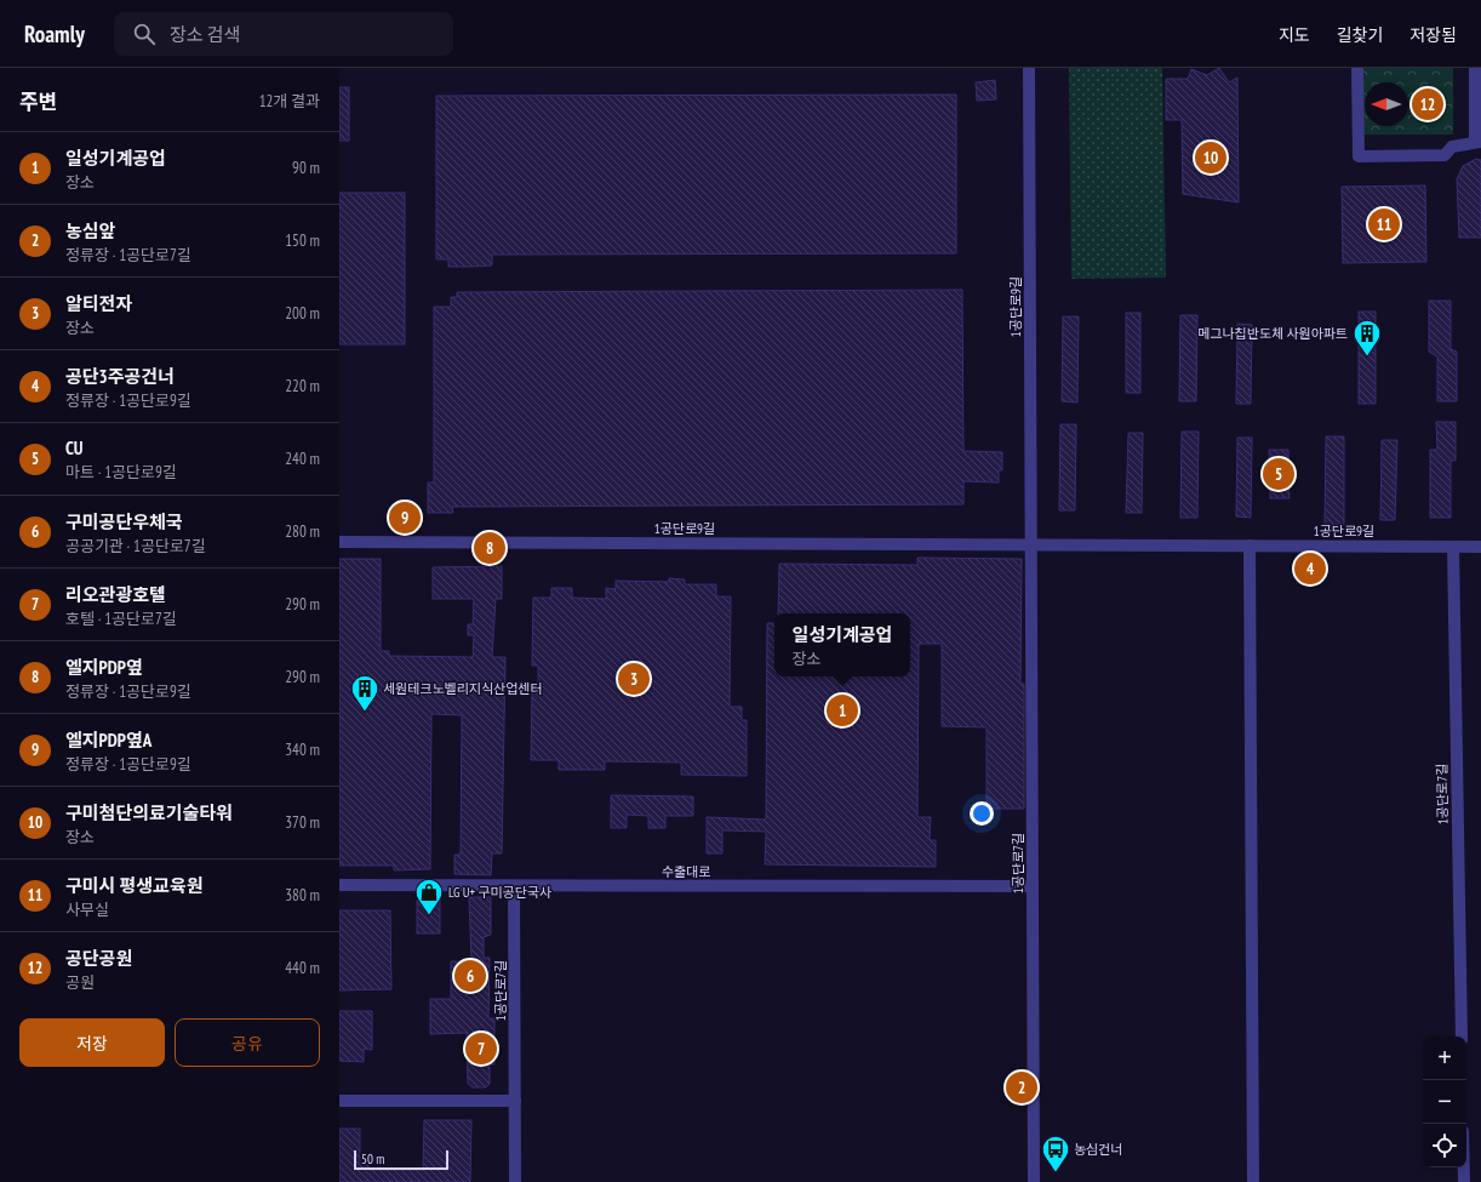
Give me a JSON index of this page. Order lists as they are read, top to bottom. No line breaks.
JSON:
{"streets":{"street":["1공단로9길","1공단로7길","수출대로"]},"crossings":[["1공단로9길","1공단로7길"],["1공단로7길","수출대로"]],"places":{"building":["메그나칩반도체 사원아파트","세원테크노벨리지식산업센터"],"shop":["LG U+ 구미공단국사"],"bus stop":["농심건너"]},"scale_bar":"50 m","north":"left","page":{"header":"Roamly","search":"장소 검색","nav":["지도","길찾기","저장됨"],"heading":["주변","12개 결과"],"pins":["12","10","11","5","9","8","4","3","1","6","7","2"],"list":[{"mark":"1","name":"일성기계공업","note":"장소","value":"90 m"},{"mark":"2","name":"농심앞","note":"정류장 · 1공단로7길","value":"150 m"},{"mark":"3","name":"알티전자","note":"장소","value":"200 m"},{"mark":"4","name":"공단3주공건너","note":"정류장 · 1공단로9길","value":"220 m"},{"mark":"5","name":"CU","note":"마트 · 1공단로9길","value":"240 m"},{"mark":"6","name":"구미공단우체국","note":"공공기관 · 1공단로7길","value":"280 m"},{"mark":"7","name":"리오관광호텔","note":"호텔 · 1공단로7길","value":"290 m"},{"mark":"8","name":"엘지PDP옆","note":"정류장 · 1공단로9길","value":"290 m"},{"mark":"9","name":"엘지PDP옆A","note":"정류장 · 1공단로9길","value":"340 m"},{"mark":"10","name":"구미첨단의료기술타워","note":"장소","value":"370 m"},{"mark":"11","name":"구미시 평생교육원","note":"사무실","value":"380 m"},{"mark":"12","name":"공단공원","note":"공원","value":"440 m"}],"popup":["일성기계공업","장소"],"buttons":["저장","공유"],"map_buttons":["+","−"],"scale":"50 m"}}
